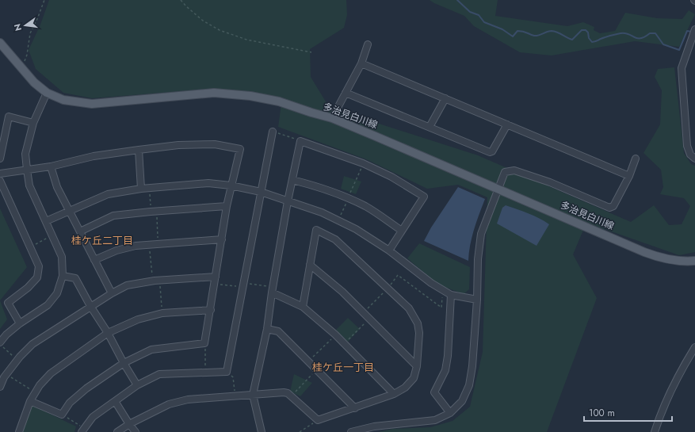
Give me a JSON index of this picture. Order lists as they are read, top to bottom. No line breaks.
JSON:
{"streets":{"main road":["多治見白川線"]},"districts":["桂ケ丘二丁目","桂ケ丘一丁目"],"scale_bar":"100 m","north":"left"}
